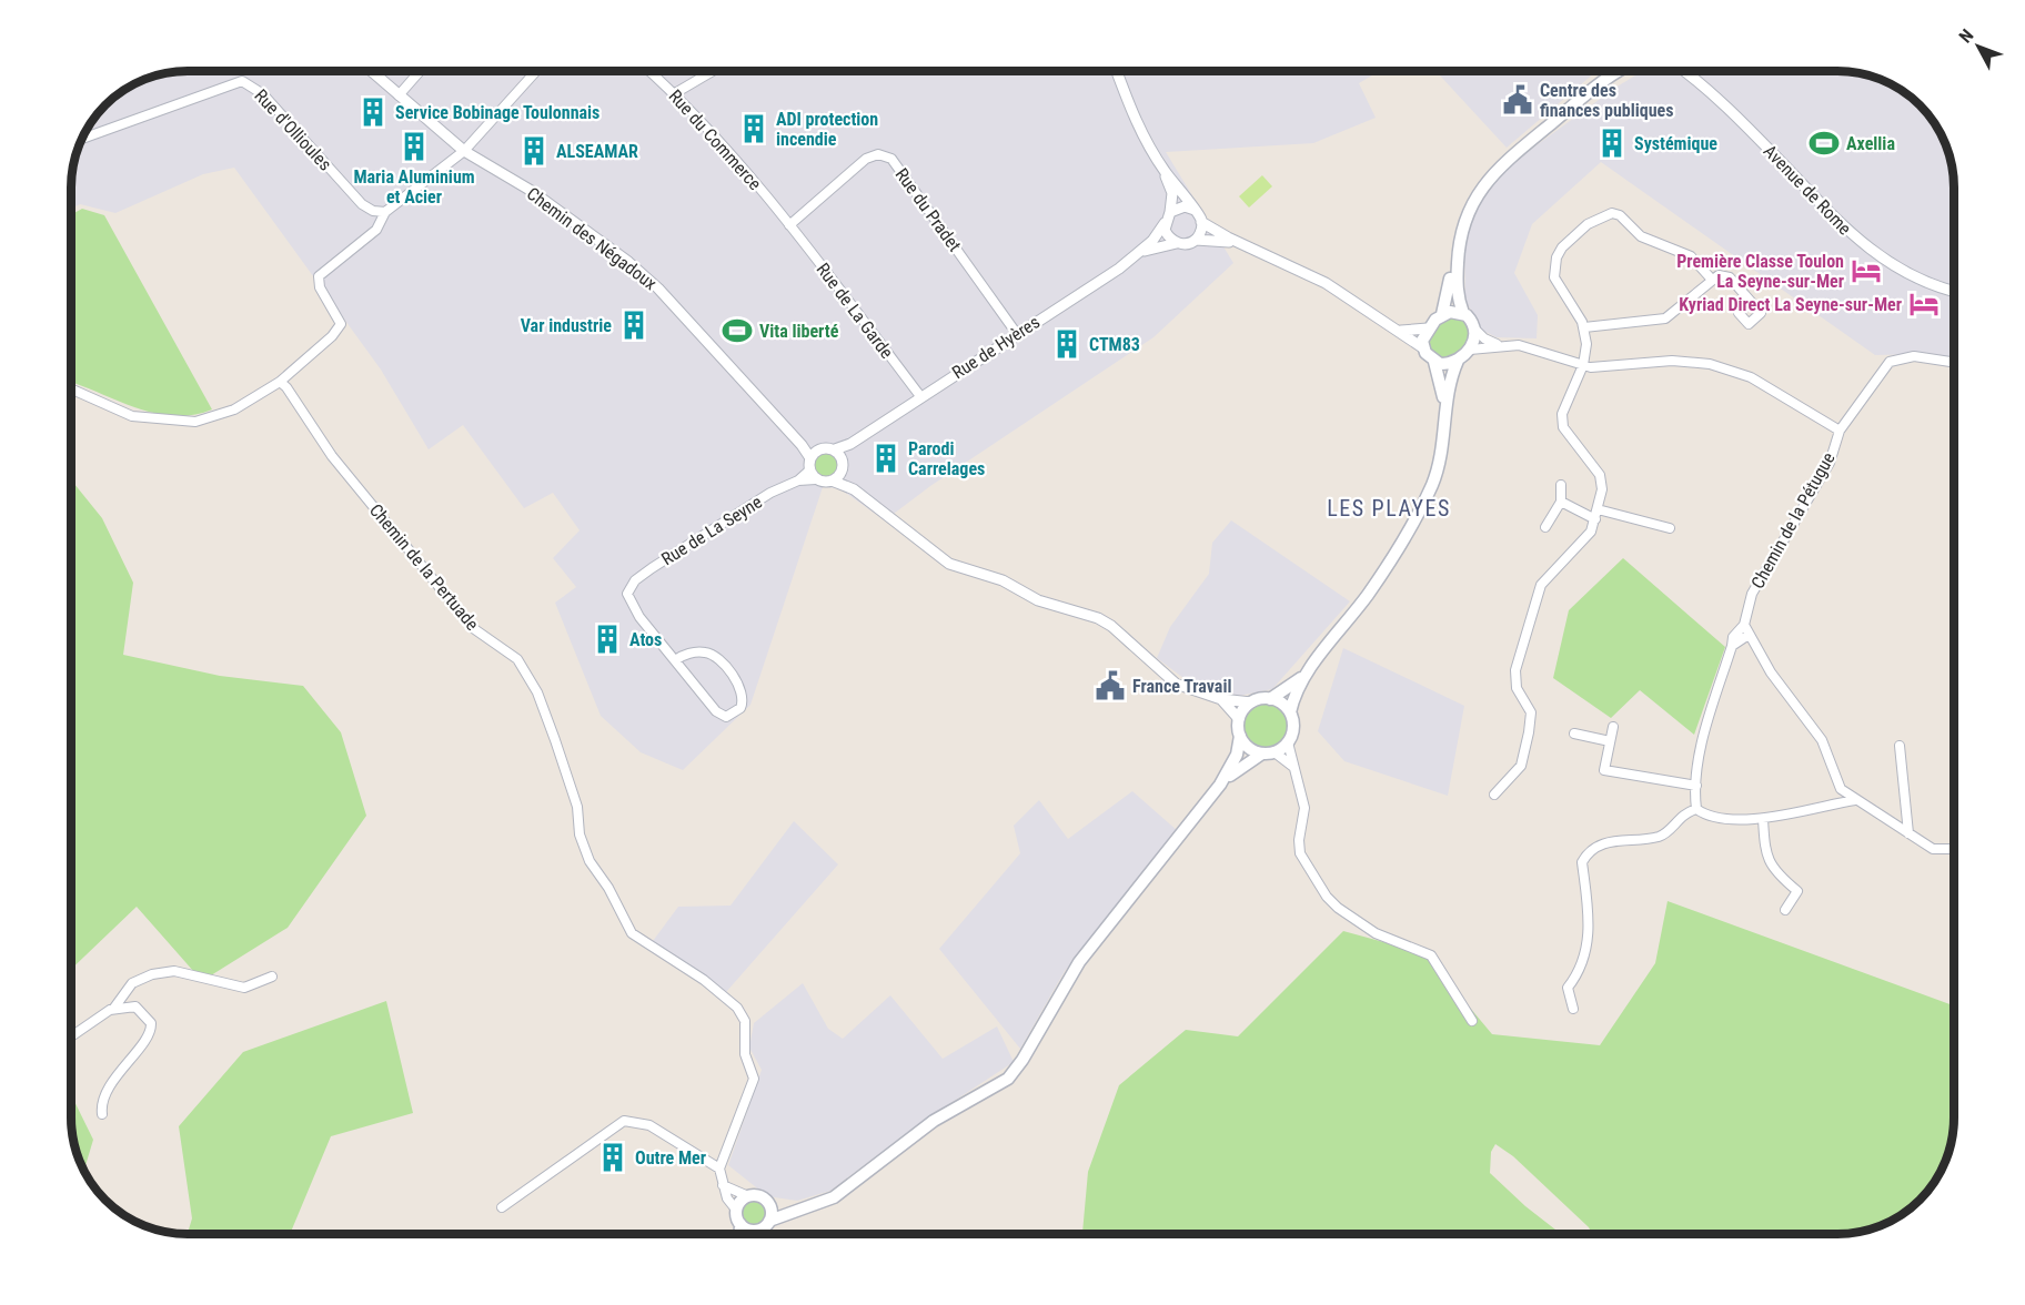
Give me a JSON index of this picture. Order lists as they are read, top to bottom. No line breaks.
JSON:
{"streets":{"street":["Rue d'Ollioules","Rue du Commerce","Avenue de Rome","Rue du Pradet","Chemin des Négadoux","Rue de La Garde","Rue de Hyères","Chemin de la Pétugue","Rue de La Seyne","Chemin de la Pertuade"]},"crossings":[["Rue du Commerce","Rue du Pradet"],["Rue du Commerce","Rue de La Garde"],["Rue du Pradet","Rue de La Garde"],["Rue du Pradet","Rue de Hyères"],["Chemin des Négadoux","Rue de Hyères"],["Chemin des Négadoux","Rue de La Seyne"],["Rue de La Garde","Rue de Hyères"],["Rue de Hyères","Rue de La Seyne"]],"districts":["LES PLAYES"],"places":{"public building":["Centre des finances publiques","France Travail"],"building":["Service Bobinage Toulonnais","ADI protection incendie","Systémique","Maria Aluminium et Acier","ALSEAMAR","Var industrie","CTM83","Parodi Carrelages","Atos","Outre Mer"],"sports":["Axellia","Vita liberté"],"hotel":["Première Classe Toulon La Seyne-sur-Mer","Kyriad Direct La Seyne-sur-Mer"]},"north":"top left"}
